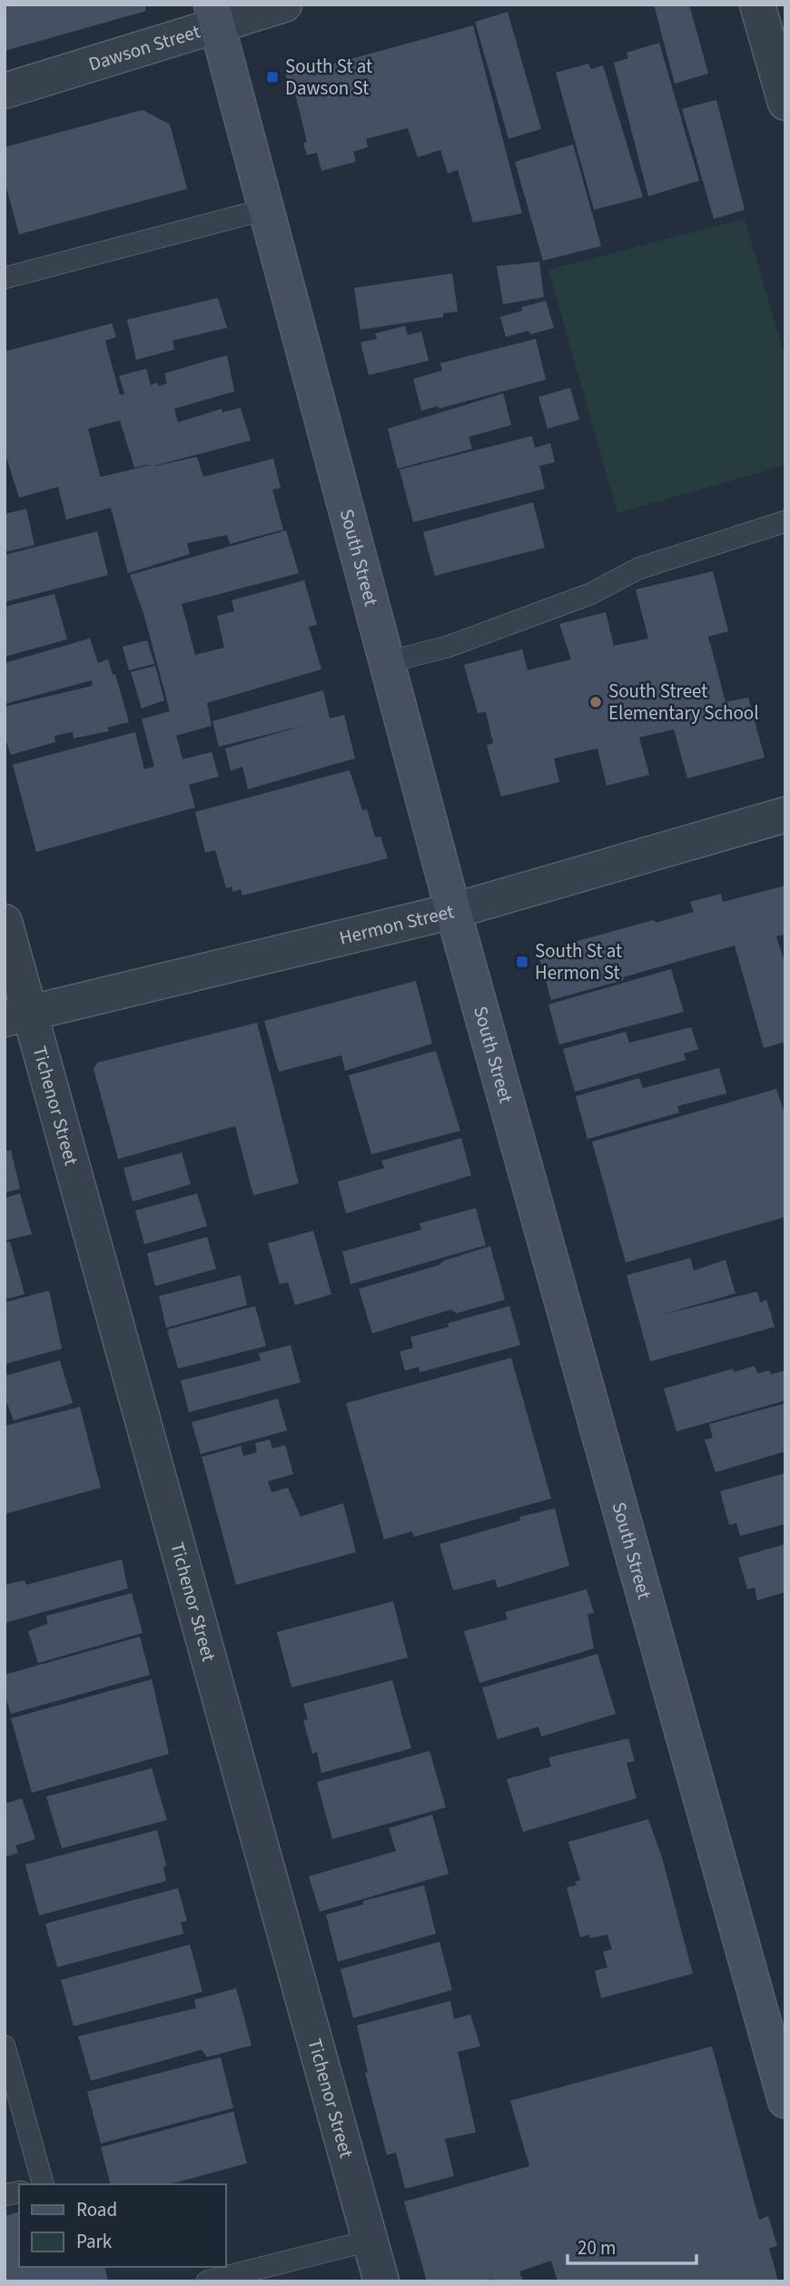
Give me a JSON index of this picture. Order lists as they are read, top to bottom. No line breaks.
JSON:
{"streets":{"main road":["South Street"],"street":["Dawson Street","Hermon Street","Tichenor Street"]},"crossings":[["Dawson Street","South Street"],["South Street","Hermon Street"],["Hermon Street","Tichenor Street"]],"places":{"transit":["South St at Dawson St","South St at Hermon St"],"other":["South Street Elementary School"]},"legend":["Road","Park"],"scale_bar":"20 m"}
